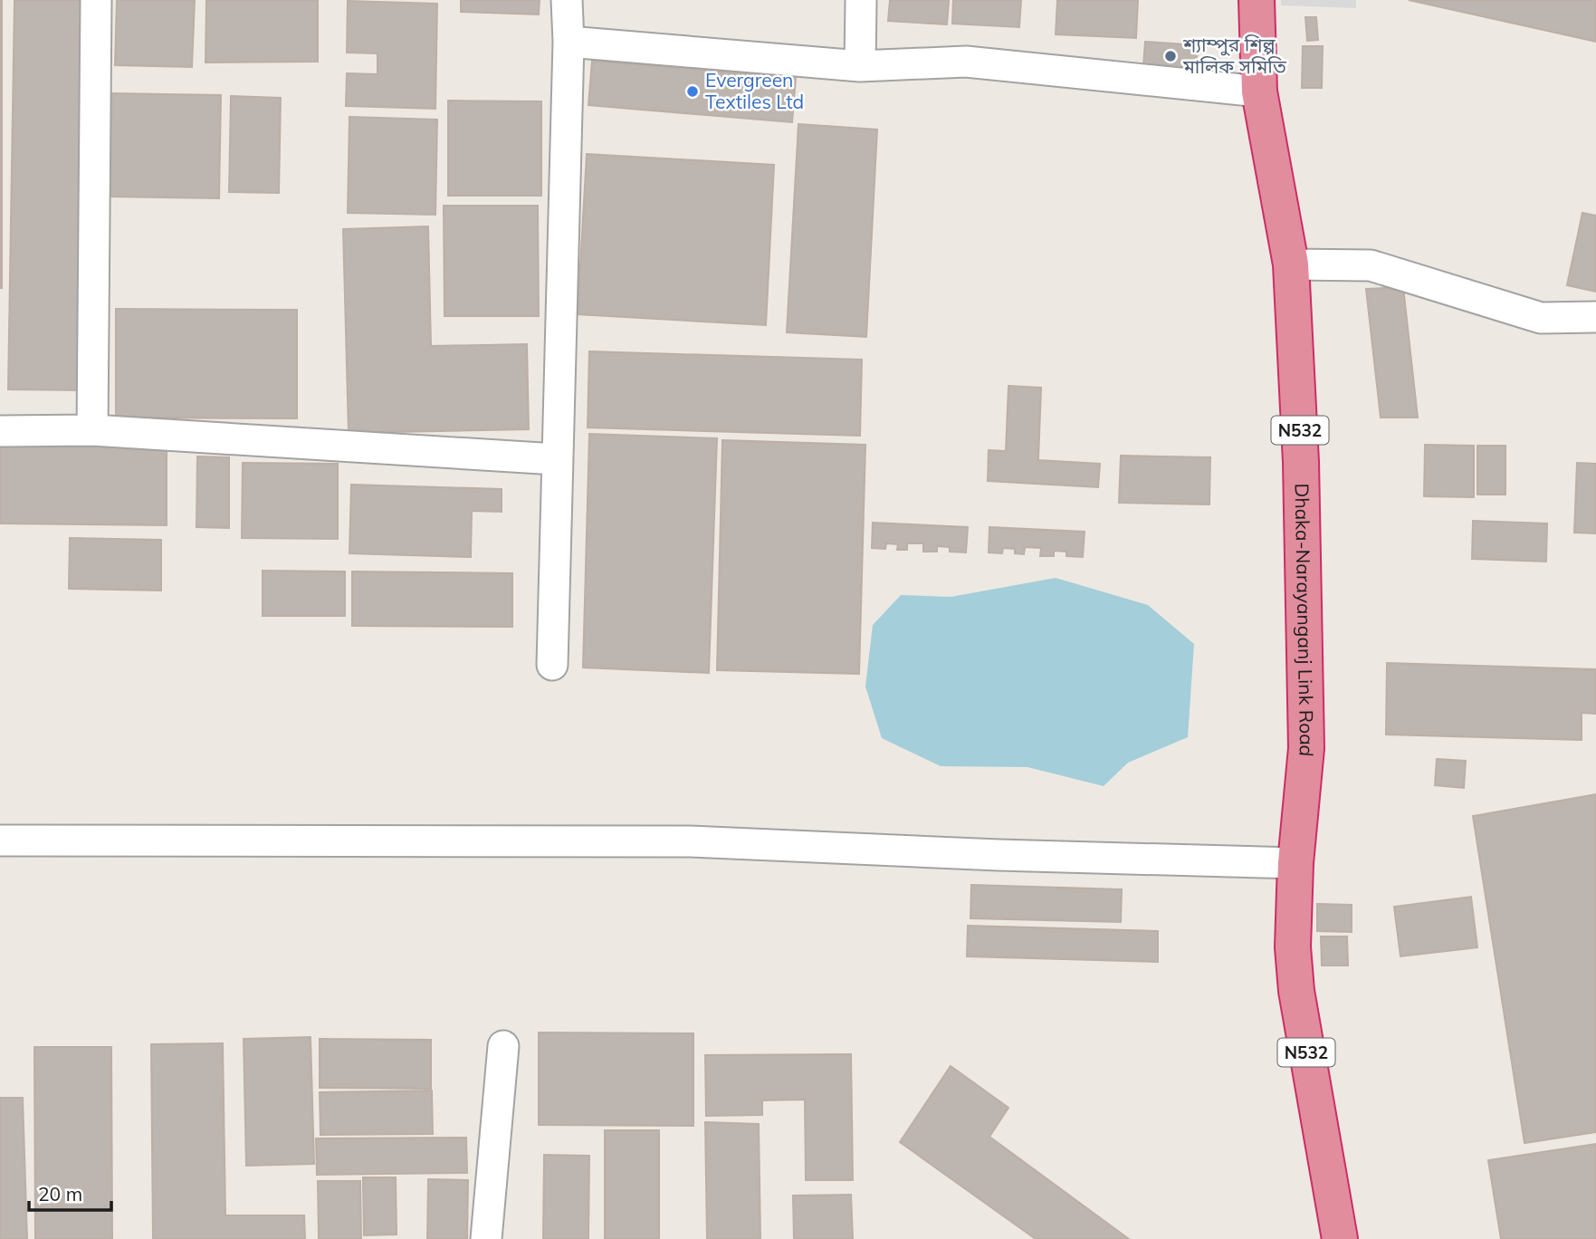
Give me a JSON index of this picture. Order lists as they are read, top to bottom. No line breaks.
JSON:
{"streets":{"highway":["N532","Dhaka-Narayanganj Link Road"]},"places":["শ্যাম্পুর শিল্প মালিক সমিতি","Evergreen Textiles Ltd"],"scale_bar":"20 m"}
